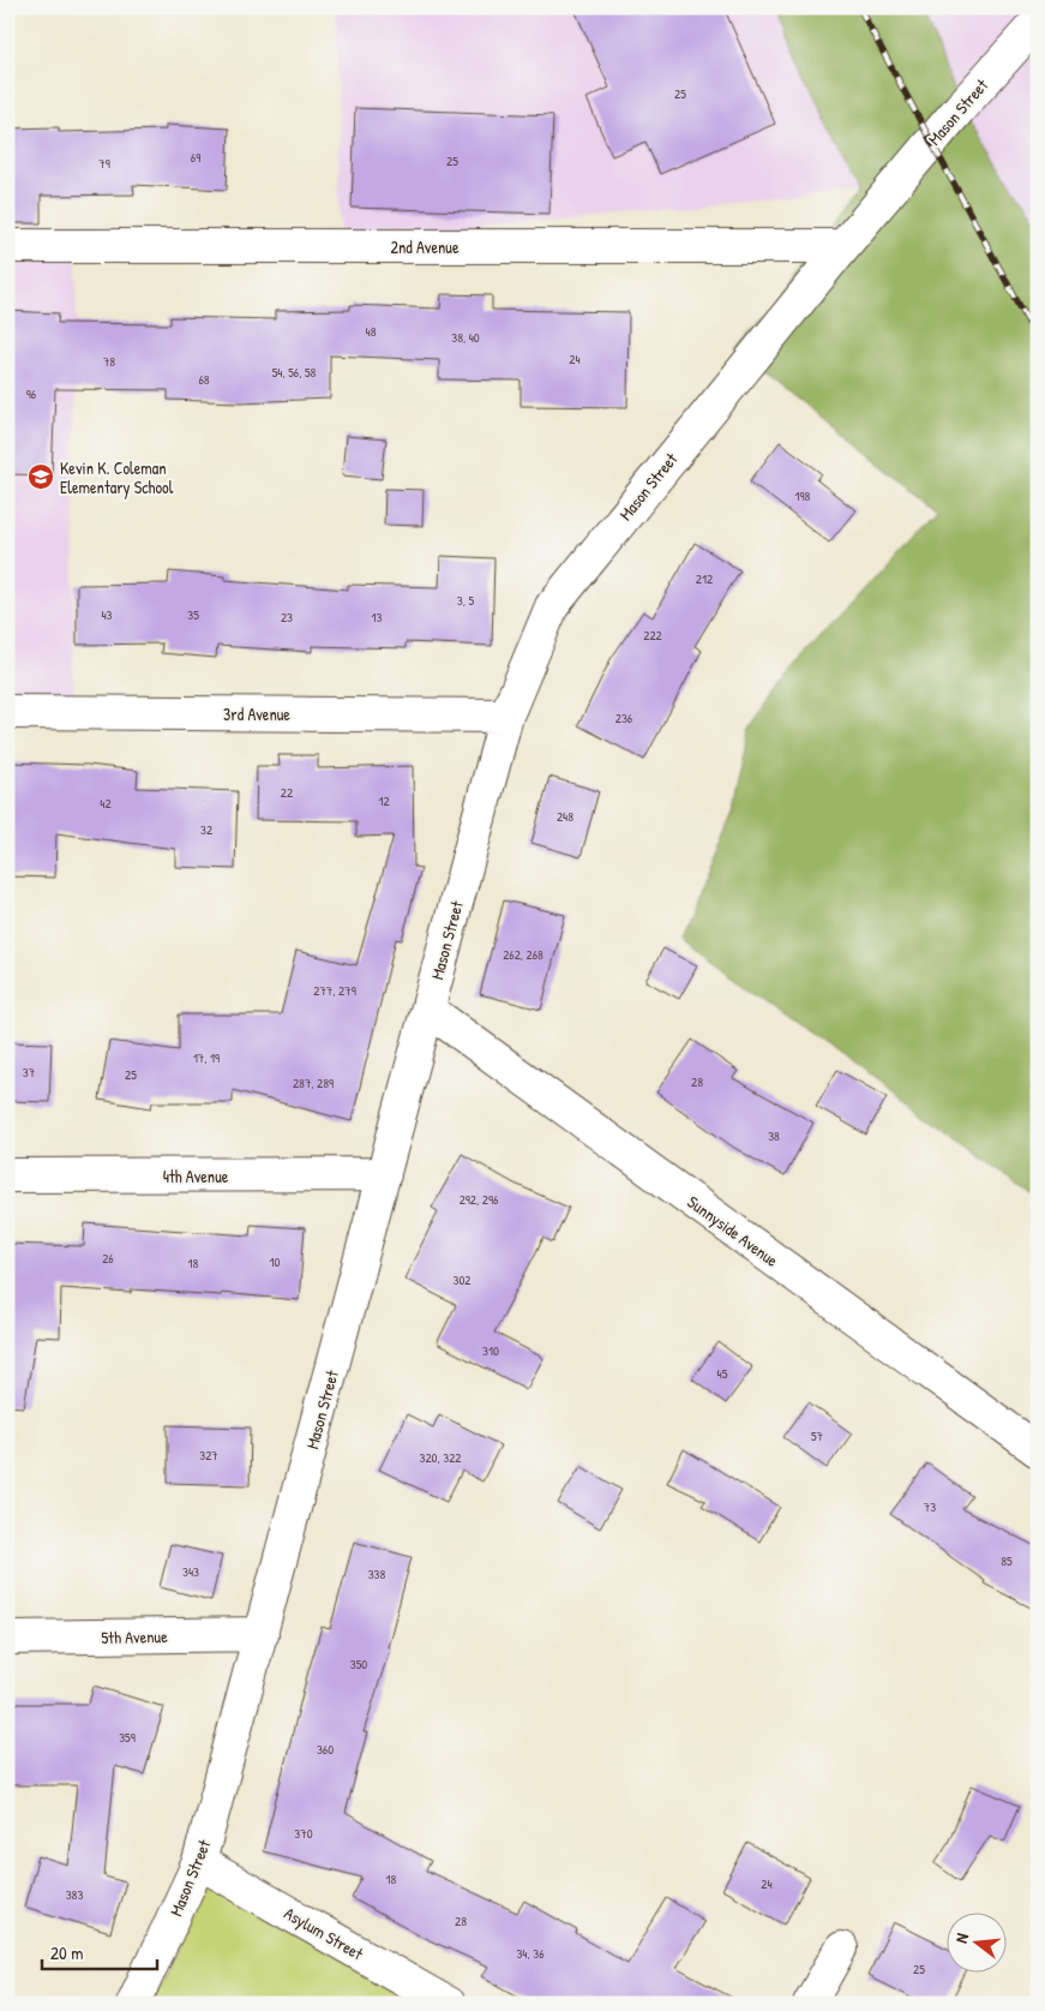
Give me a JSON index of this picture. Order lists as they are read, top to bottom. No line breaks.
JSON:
{"streets":{"street":["Mason Street","2nd Avenue","3rd Avenue","4th Avenue","Sunnyside Avenue","5th Avenue","Asylum Street"]},"crossings":[["Mason Street","2nd Avenue"],["Mason Street","3rd Avenue"],["Mason Street","4th Avenue"],["Mason Street","Sunnyside Avenue"],["Mason Street","5th Avenue"],["Mason Street","Asylum Street"]],"places":{"school or university":["Kevin K. Coleman Elementary School"]},"house_numbers":["25","69","25","79","48","38, 40","24","78","54, 56, 58","68","96","198","212","3, 5","43","35","23","13","222","236","22","12","42","248","32","262, 268","277, 279","17, 19","37","25","28","287, 289","38","292, 296","26","10","18","302","310","45","57","327","320, 322","73","85","343","338","350","359","360","370","18","24","383","28","34, 36","25"],"scale_bar":"20 m","north":"left"}
